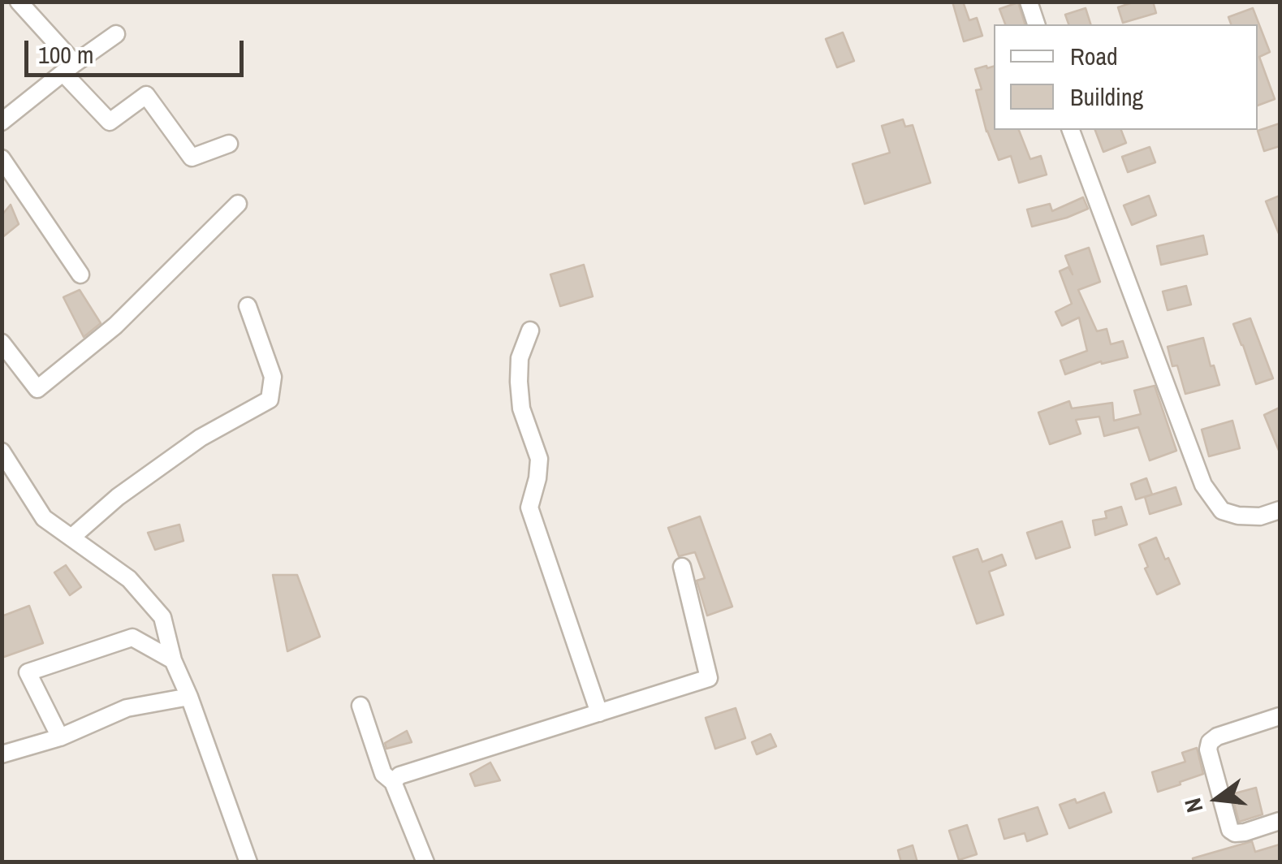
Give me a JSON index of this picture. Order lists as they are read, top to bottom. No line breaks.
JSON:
{"legend":["Road","Building"],"scale_bar":"100 m","north":"left"}
